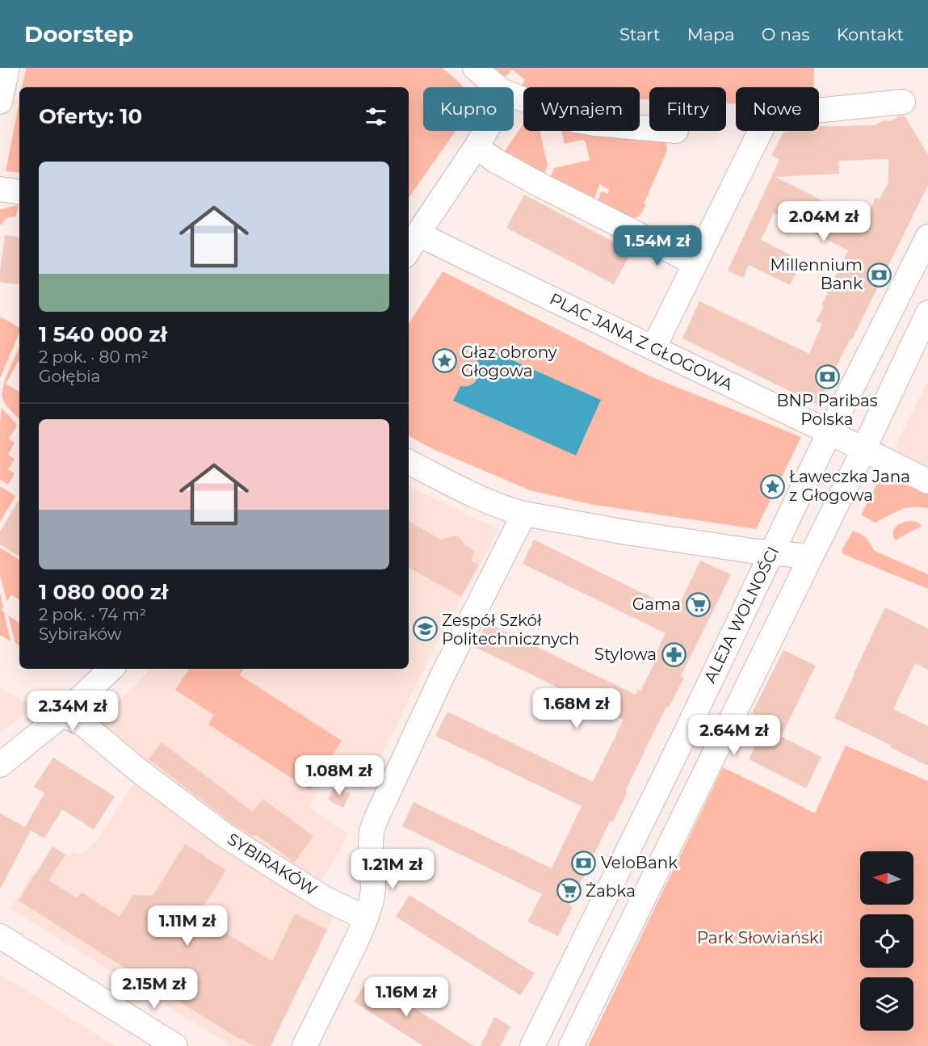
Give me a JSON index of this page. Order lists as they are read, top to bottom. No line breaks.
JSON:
{"streets":{"street":["PLAC JANA Z GŁOGOWA","ALEJA WOLNOŚCI","SYBIRAKÓW"]},"crossings":[["PLAC JANA Z GŁOGOWA","ALEJA WOLNOŚCI"]],"parks":["Park Słowiański"],"places":{"bank":["Millennium Bank","BNP Paribas Polska","VeloBank"],"place":["Głaz obrony Głogowa","Ławeczka Jana z Głogowa"],"supermarket":["Gama","Żabka"],"school or university":["Zespół Szkół Politechnicznych"],"pharmacy":["Stylowa"]},"north":"left","page":{"header":"Doorstep","nav":["Start","Mapa","O nas","Kontakt"],"chip":["Kupno","Wynajem","Filtry","Nowe"],"heading":"Oferty: 10","list":[{"name":"1 540 000 zł","note":"2 pok. · 80 m² · Gołębia"},{"name":"1 080 000 zł","note":"2 pok. · 74 m² · Sybiraków"}],"price":["2.04M zł","1.54M zł","1.68M zł","2.34M zł","2.64M zł","1.08M zł","1.21M zł","1.11M zł","2.15M zł","1.16M zł"]}}
